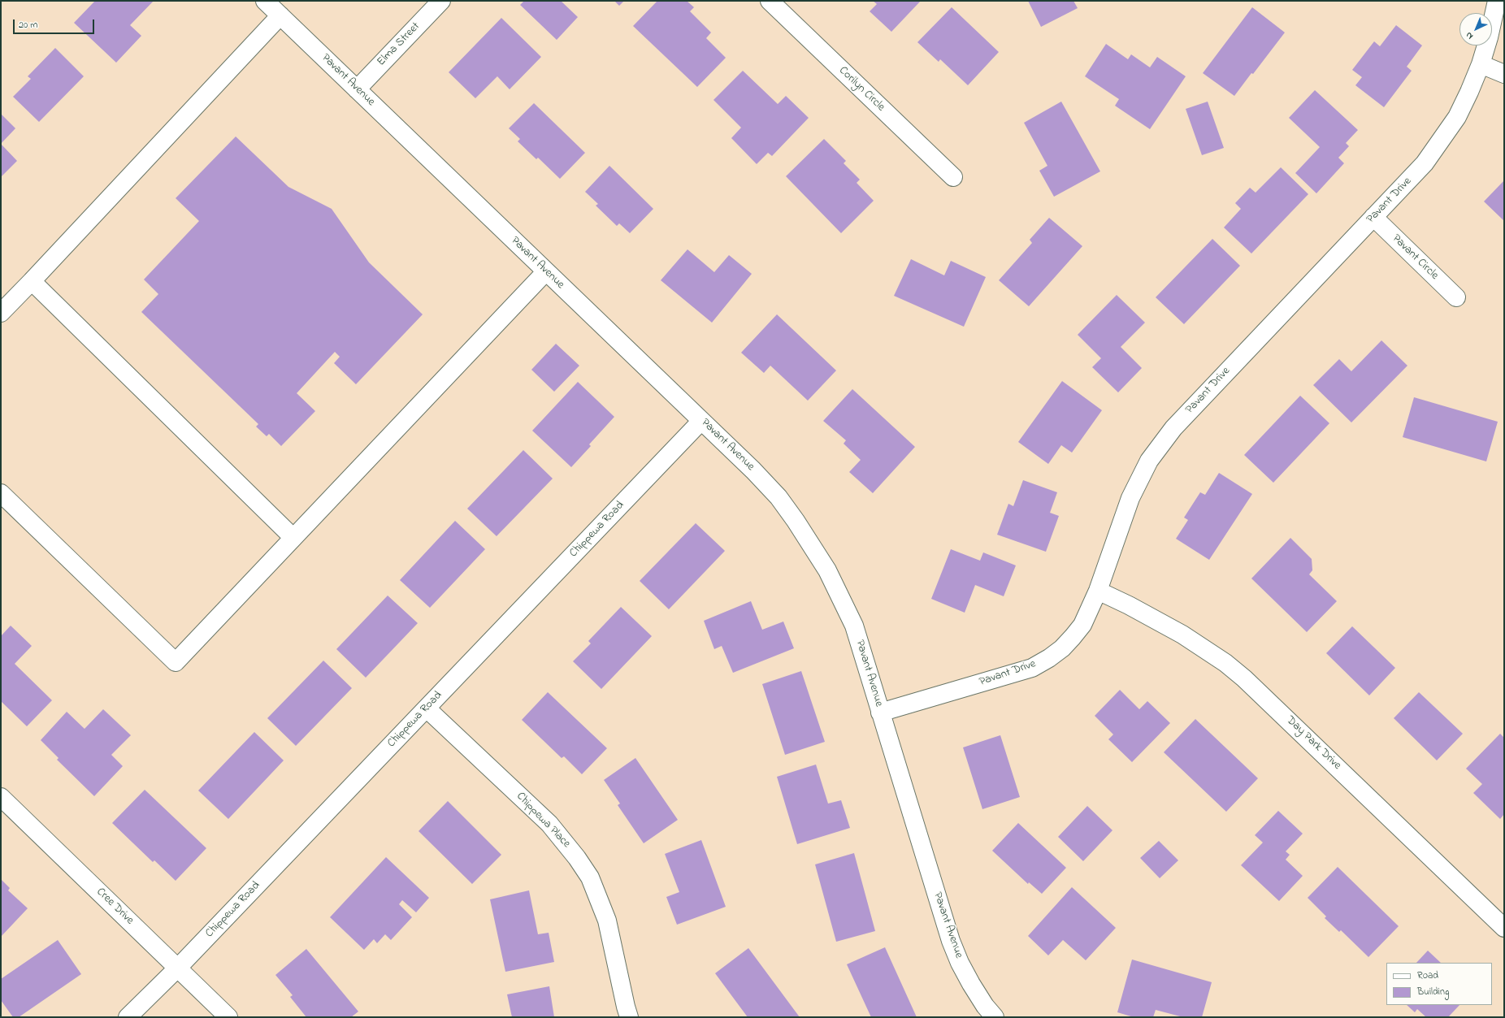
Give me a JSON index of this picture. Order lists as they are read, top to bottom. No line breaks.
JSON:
{"streets":{"street":["Elma Street","Pavant Avenue","Corilyn Circle","Pavant Drive","Pavant Circle","Chippewa Road","Day Park Drive","Chippewa Place","Cree Drive"]},"crossings":[["Elma Street","Pavant Avenue"],["Pavant Avenue","Pavant Drive"],["Pavant Avenue","Chippewa Road"],["Pavant Drive","Pavant Circle"],["Pavant Drive","Day Park Drive"],["Chippewa Road","Chippewa Place"],["Chippewa Road","Cree Drive"]],"legend":["Road","Building"],"scale_bar":"20 m","north":"bottom left"}
